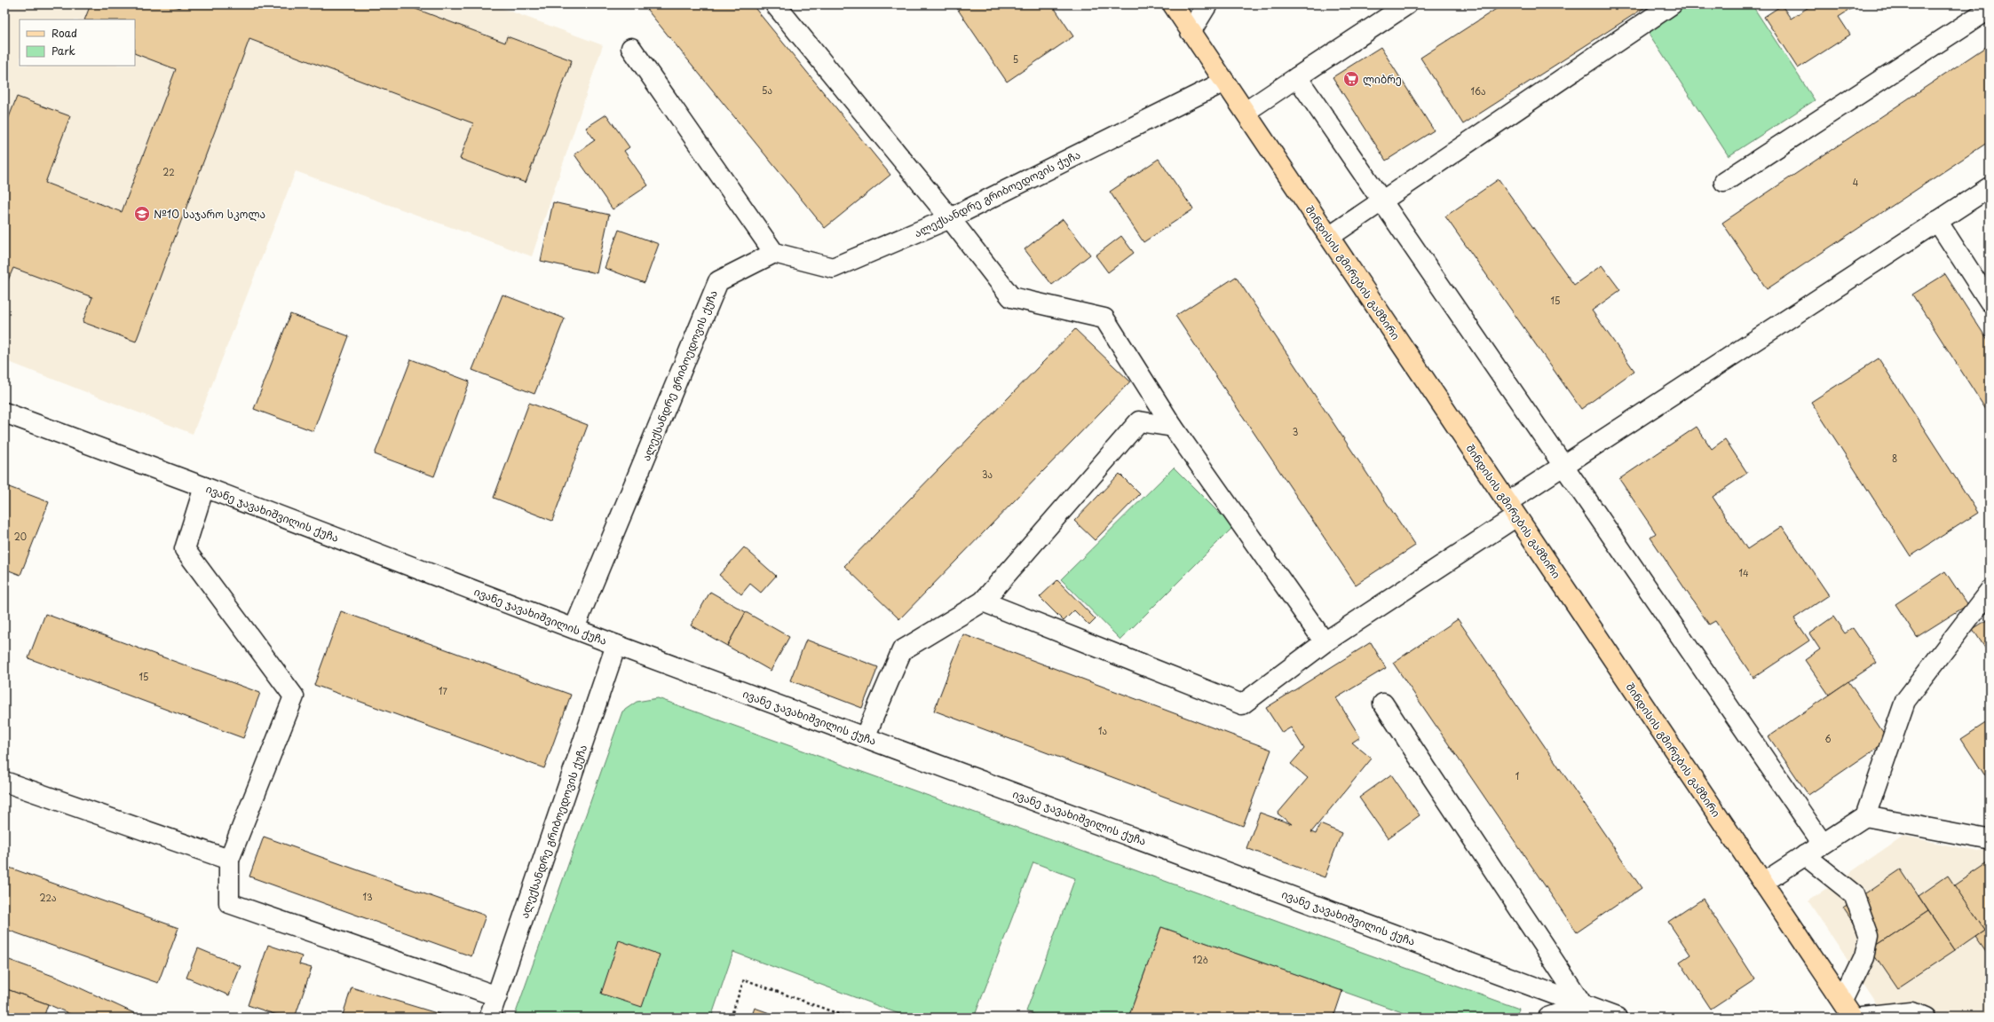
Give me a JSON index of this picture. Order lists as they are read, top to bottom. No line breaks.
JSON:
{"streets":{"main road":["შინდისის გმირების გამზირი"],"street":["ალექსანდრე გრიბოედოვის ქუჩა","ივანე ჯავახიშვილის ქუჩა"]},"crossings":[["ალექსანდრე გრიბოედოვის ქუჩა","შინდისის გმირების გამზირი"],["ალექსანდრე გრიბოედოვის ქუჩა","ივანე ჯავახიშვილის ქუჩა"]],"places":{"supermarket":["ლიბრე"],"school or university":["№10 საჯარო სკოლა"]},"house_numbers":["5","5ა","16ა","22","4","15","3","8","3ა","20","14","15","17","1ა","6","1","13","22ა","12ბ"],"legend":["Road","Park"]}
